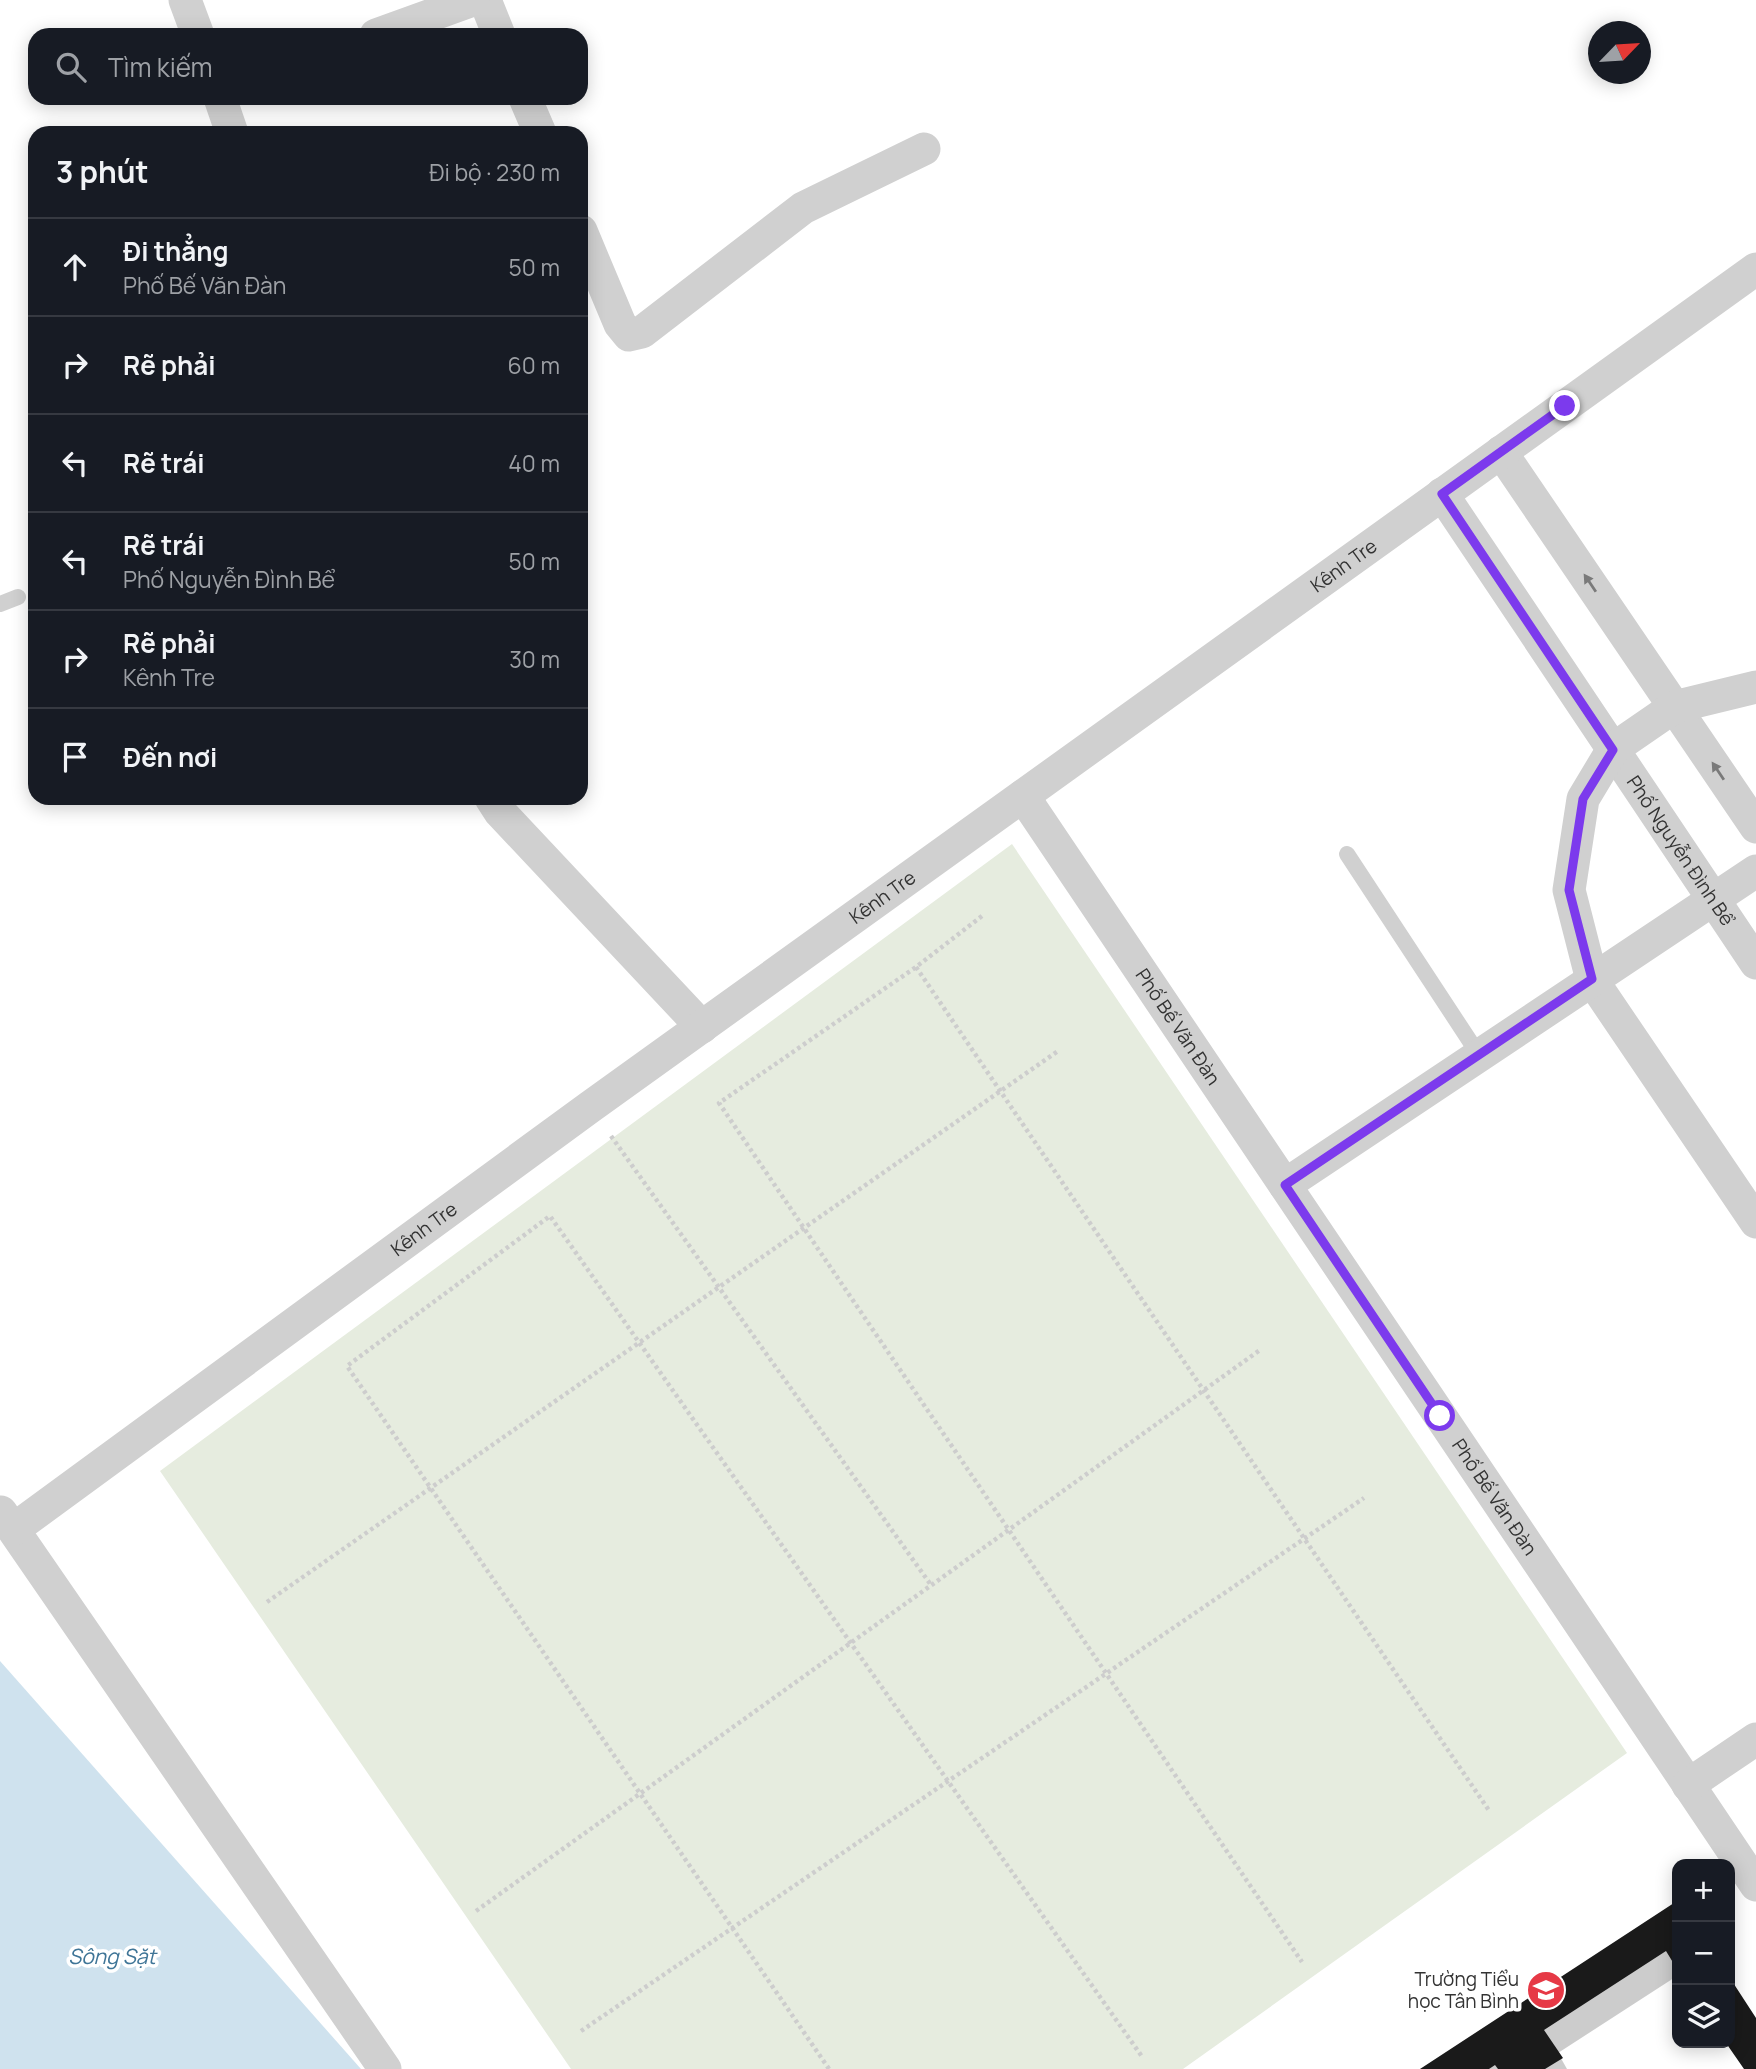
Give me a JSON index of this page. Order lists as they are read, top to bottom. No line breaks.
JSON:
{"streets":{"street":["Kênh Tre","Phố Nguyễn Đình Bể","Phố Bế Văn Đàn"]},"crossings":[["Kênh Tre","Phố Nguyễn Đình Bể"],["Kênh Tre","Phố Bế Văn Đàn"]],"water":["Sông Sặt"],"places":{"school or university":["Trường Tiểu học Tân Bình"]},"north":"top right","page":{"search":"Tìm kiếm","heading":["3 phút","Đi bộ · 230 m"],"list":[["Đi thẳng","Phố Bế Văn Đàn","50 m"],["Rẽ phải","60 m"],["Rẽ trái","40 m"],["Rẽ trái","Phố Nguyễn Đình Bể","50 m"],["Rẽ phải","Kênh Tre","30 m"],"Đến nơi"],"map_buttons":["+","−"]}}
